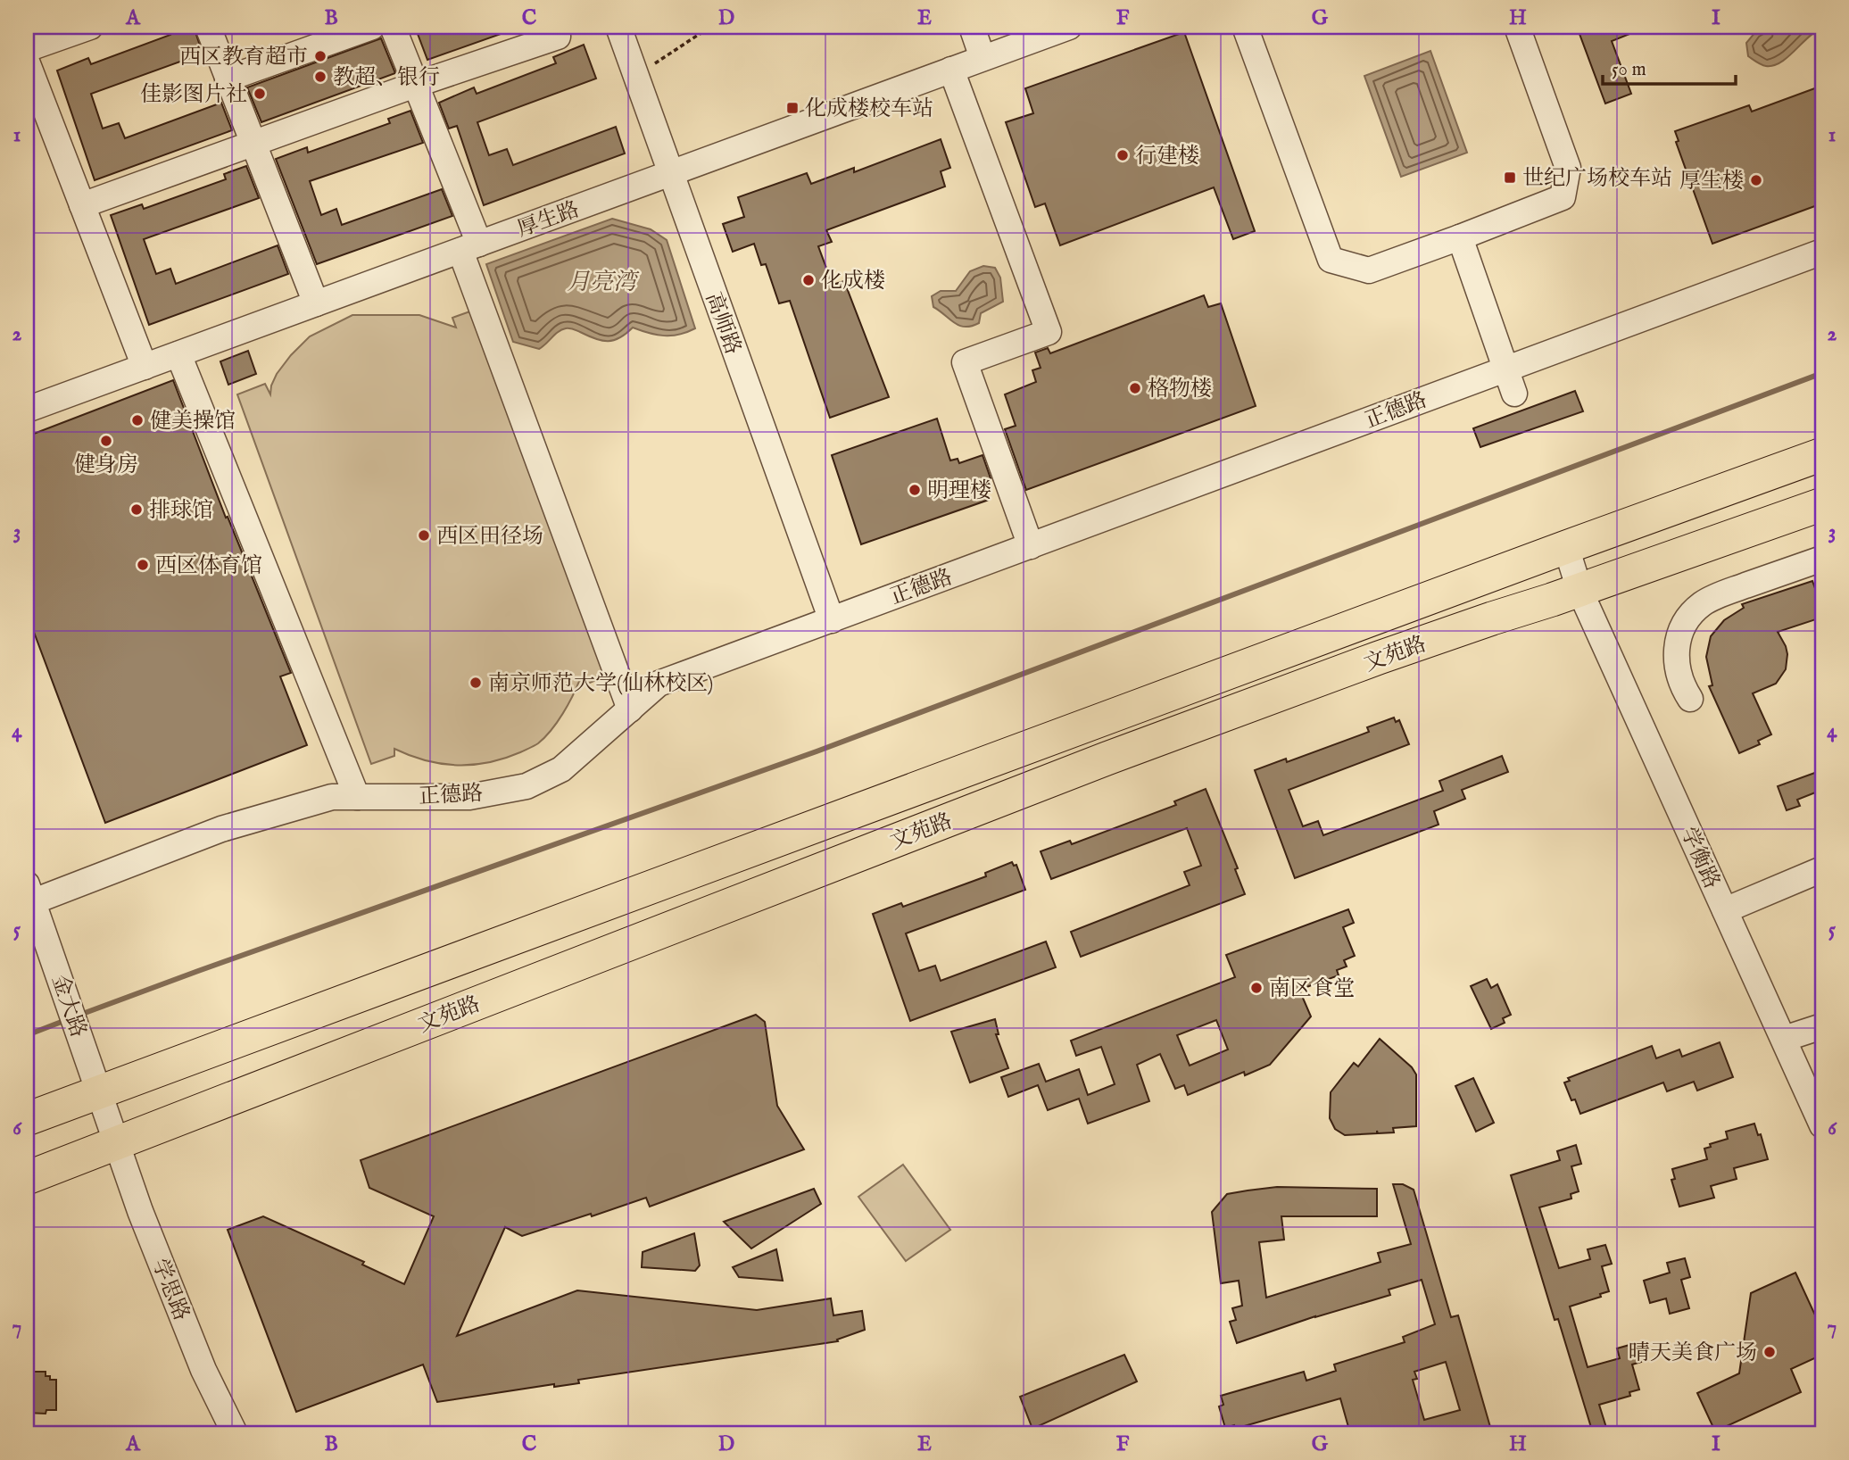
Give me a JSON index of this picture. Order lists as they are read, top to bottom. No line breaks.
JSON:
{"streets":{"main road":["文苑路"],"street":["厚生路","高师路","正德路","学衡路","金大路","学思路"]},"crossings":[["厚生路","高师路"],["高师路","正德路"],["正德路","金大路"],["文苑路","学衡路"],["文苑路","金大路"],["文苑路","学思路"],["金大路","学思路"]],"water":["月亮湾"],"places":{"other":["西区教育超市","教超、银行","佳影图片社","行建楼","厚生楼","化成楼","格物楼","健美操馆","健身房","明理楼","排球馆","西区田径场","西区体育馆","南京师范大学(仙林校区)","南区食堂","晴天美食广场"],"transit":["化成楼校车站","世纪广场校车站"]},"scale_bar":"50 m","grid":{"columns":["A","B","C","D","E","F","G","H","I"],"rows":["1","2","3","4","5","6","7"]}}
